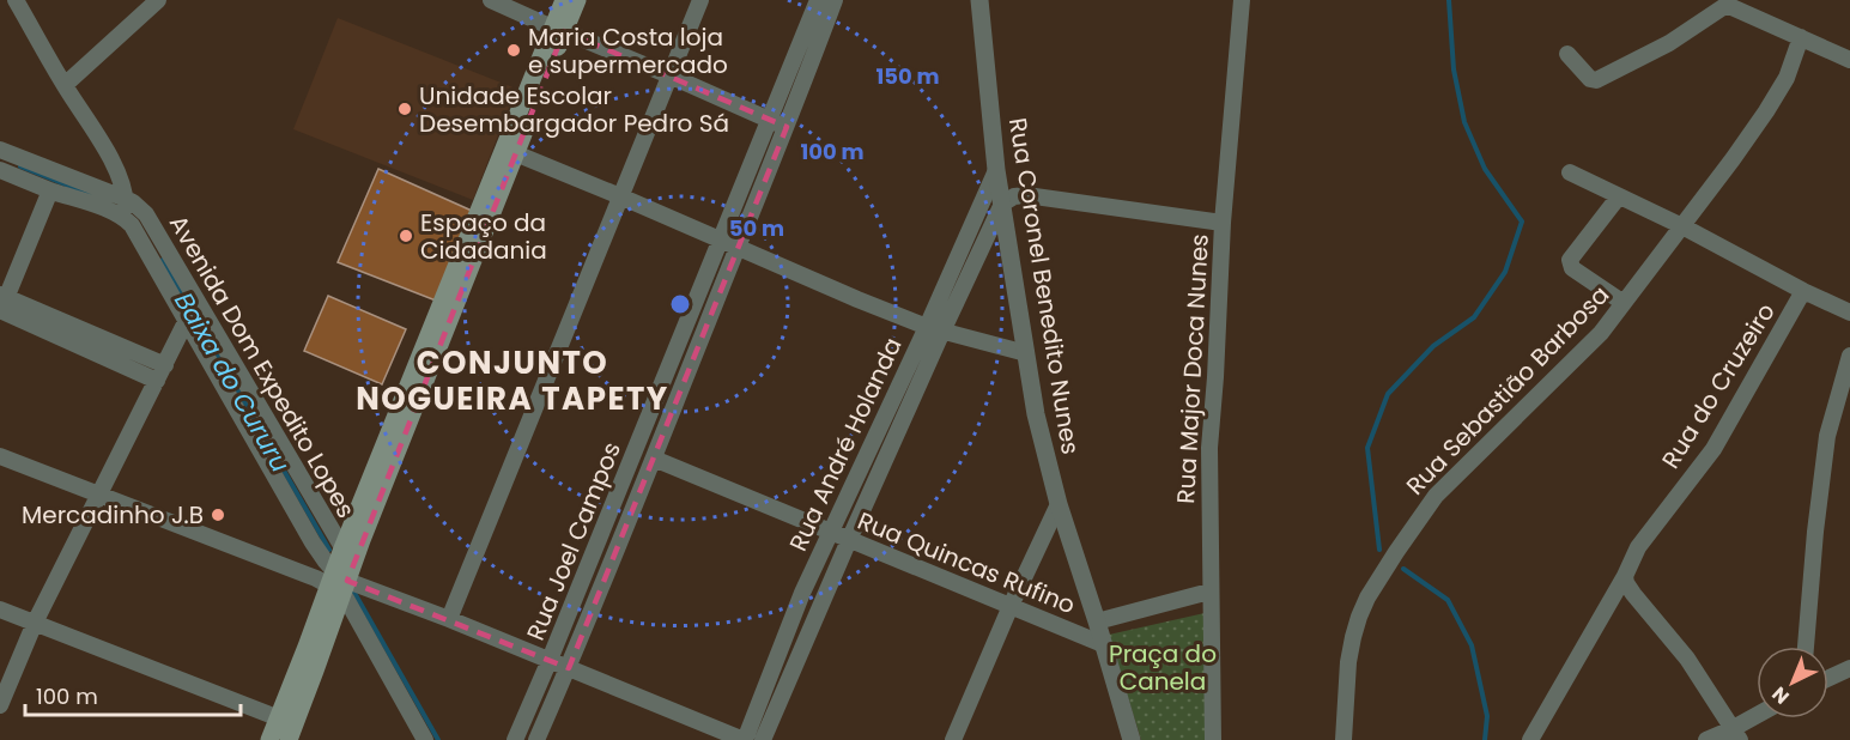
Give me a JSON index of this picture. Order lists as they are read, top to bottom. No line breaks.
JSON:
{"streets":{"street":["Rua Coronel Benedito Nunes","Avenida Dom Expedito Lopes","Rua Major Doca Nunes","Rua do Cruzeiro","Rua Sebastião Barbosa","Rua André Holanda","Rua Joel Campos","Rua Quincas Rufino"]},"crossings":[["Rua Coronel Benedito Nunes","Rua André Holanda"],["Rua Coronel Benedito Nunes","Rua Quincas Rufino"],["Rua André Holanda","Rua Quincas Rufino"],["Rua Joel Campos","Rua Quincas Rufino"]],"districts":["CONJUNTO NOGUEIRA TAPETY"],"water":["Baixa do Cururu"],"parks":["Praça do Canela"],"places":["Maria Costa loja e supermercado","Unidade Escolar Desembargador Pedro Sá","Espaço da Cidadania","Mercadinho J.B"],"scale_bar":"100 m","north":"bottom left","rings":["150 m","100 m","50 m"]}
